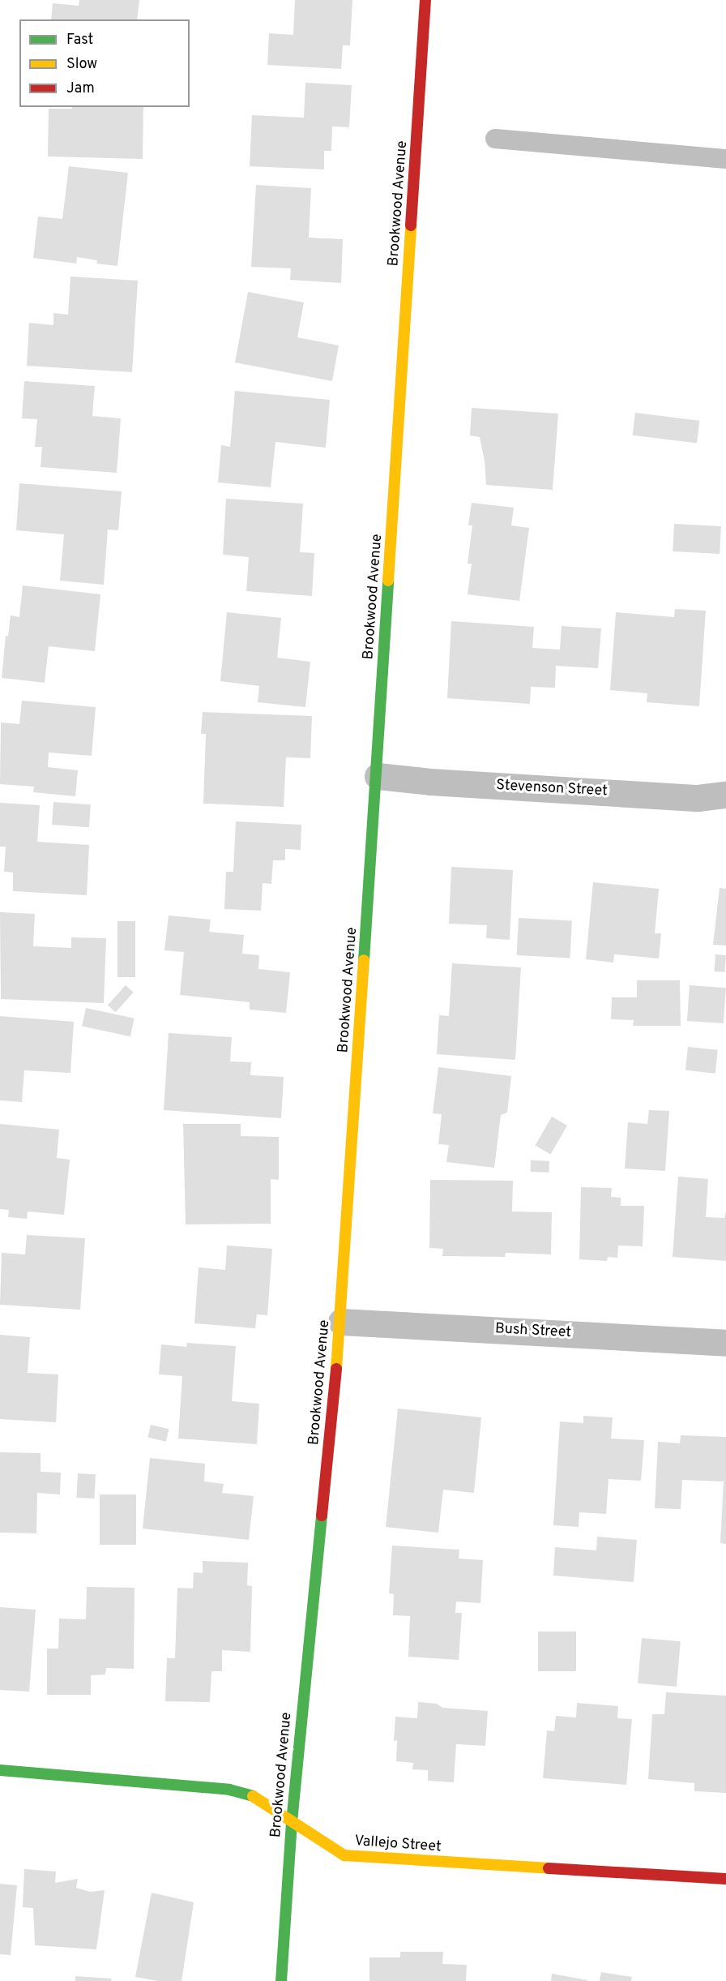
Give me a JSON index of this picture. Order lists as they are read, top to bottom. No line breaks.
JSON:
{"streets":{"street":["Brookwood Avenue","Stevenson Street","Bush Street","Vallejo Street"]},"crossings":[["Brookwood Avenue","Stevenson Street"],["Brookwood Avenue","Bush Street"],["Brookwood Avenue","Vallejo Street"]],"legend":["Fast","Slow","Jam"]}
